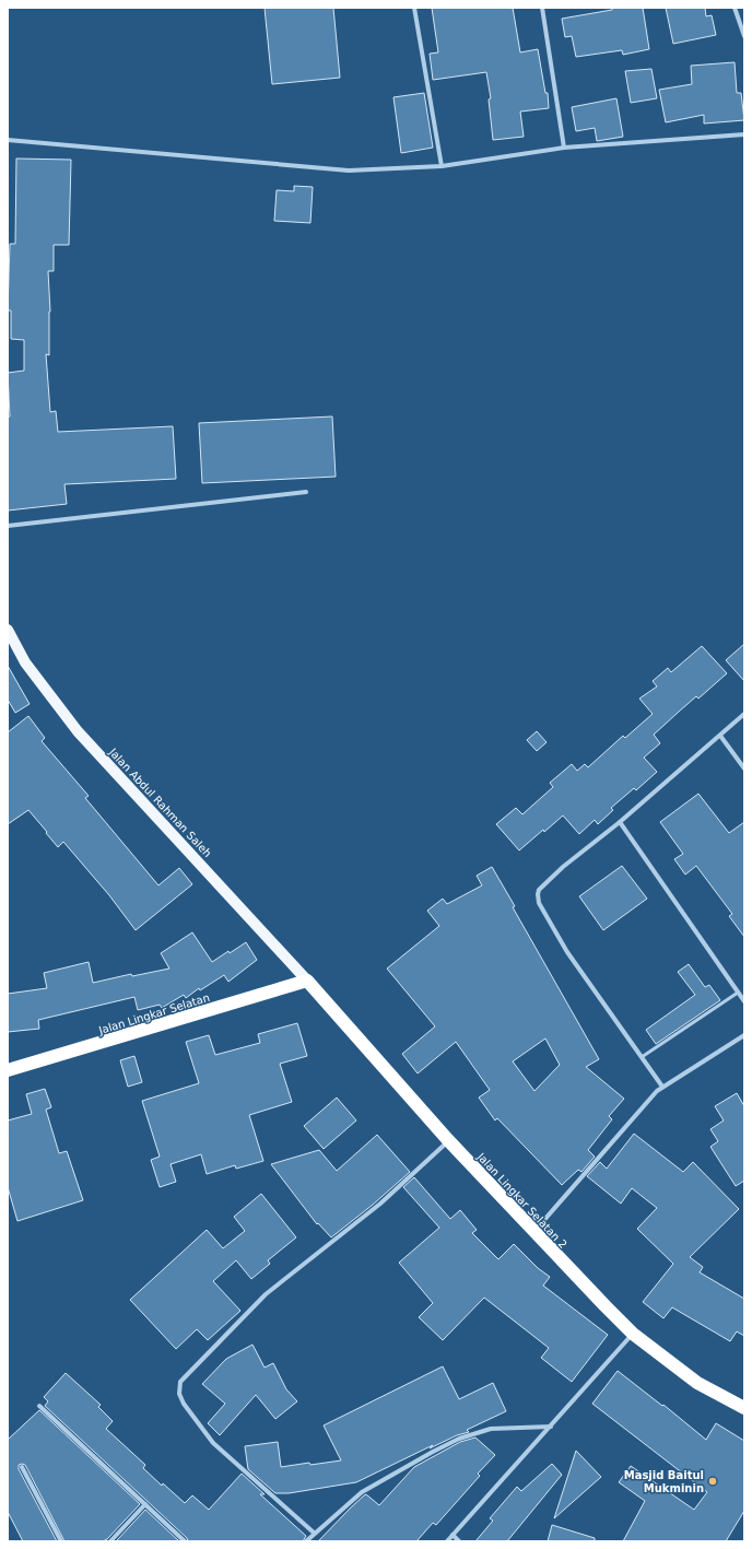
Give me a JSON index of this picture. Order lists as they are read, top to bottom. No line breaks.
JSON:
{"streets":{"highway":["Jalan Lingkar Selatan","Jalan Lingkar Selatan 2"],"main road":["Jalan Abdul Rahman Saleh"]},"crossings":[["Jalan Abdul Rahman Saleh","Jalan Lingkar Selatan"],["Jalan Abdul Rahman Saleh","Jalan Lingkar Selatan 2"],["Jalan Lingkar Selatan","Jalan Lingkar Selatan 2"]],"places":["Masjid Baitul Mukminin"]}
